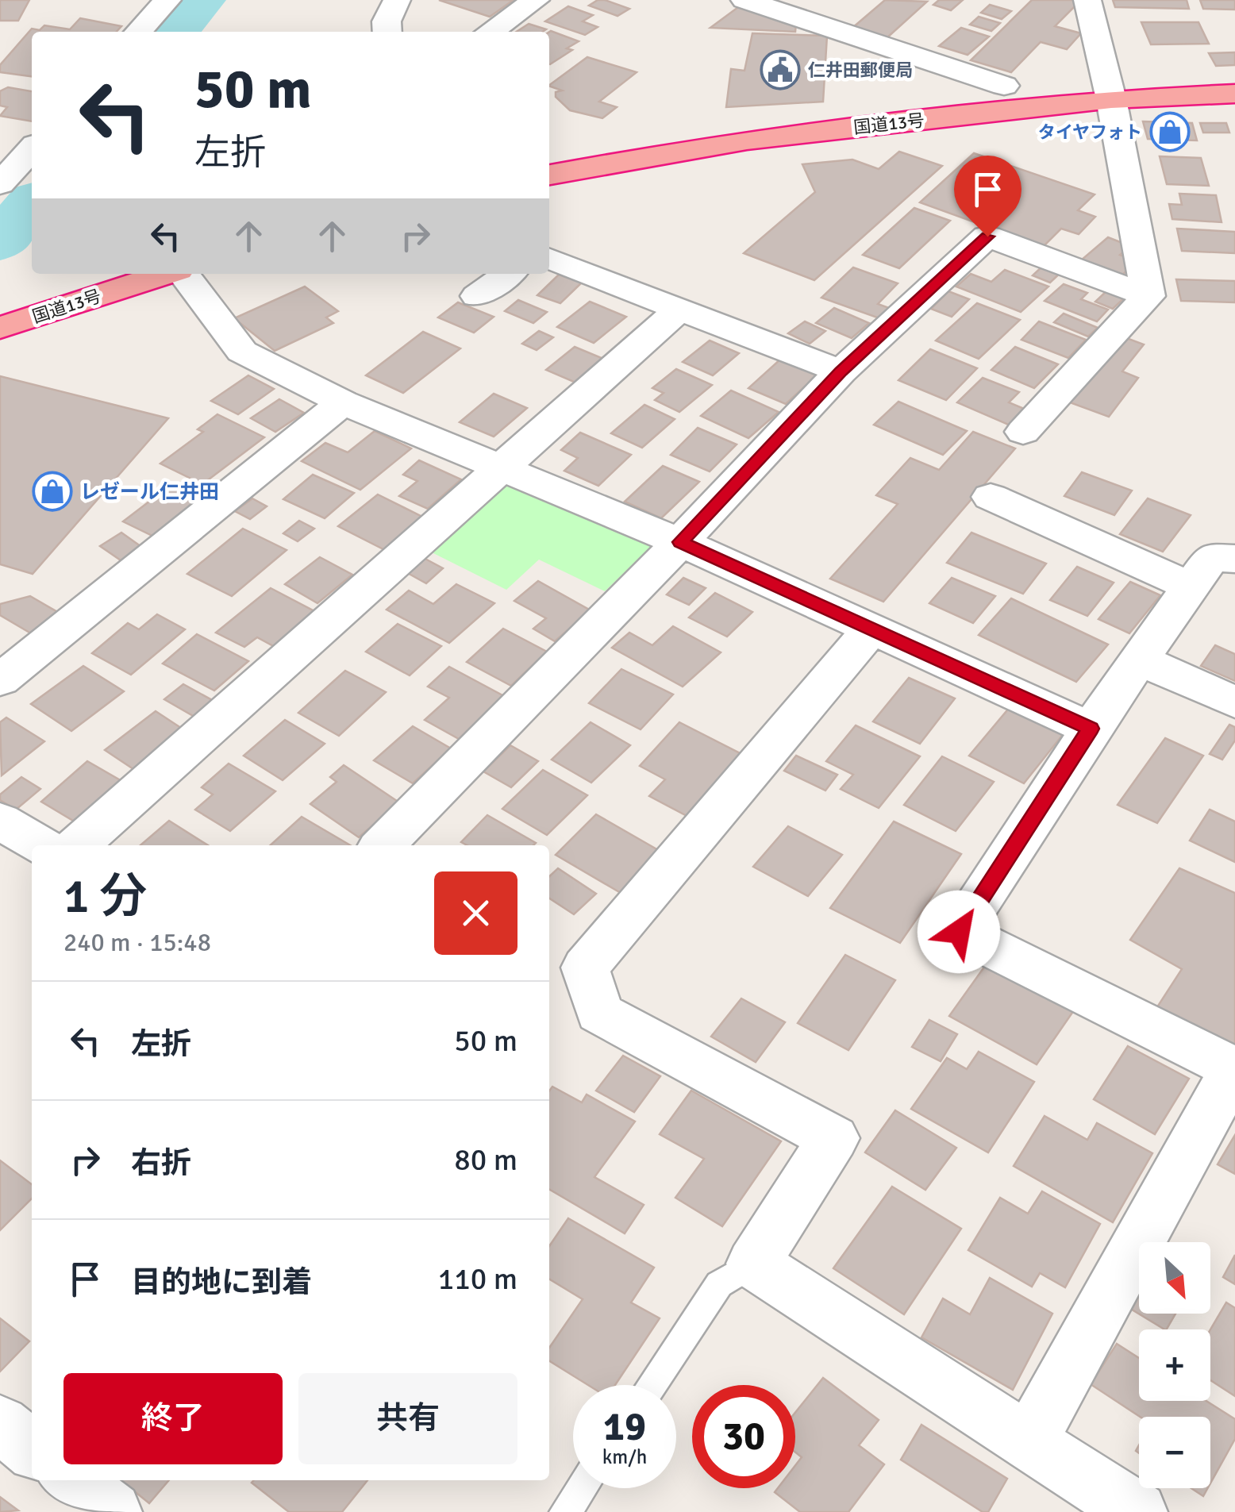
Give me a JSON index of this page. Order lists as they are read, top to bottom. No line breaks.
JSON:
{"streets":{"highway":["国道13号"]},"places":{"public building":["仁井田郵便局"],"shop":["タイヤフォト","レゼール仁井田"]},"north":"bottom right","page":{"turn":["50 m","左折"],"heading":["1 分","240 m · 15:48"],"list":[{"name":"左折","value":"50 m"},{"name":"右折","value":"80 m"},{"name":"目的地に到着","value":"110 m"}],"map_buttons":["+","−"],"buttons":["終了","共有"],"speed":"19 km/h","limit":"30"}}
